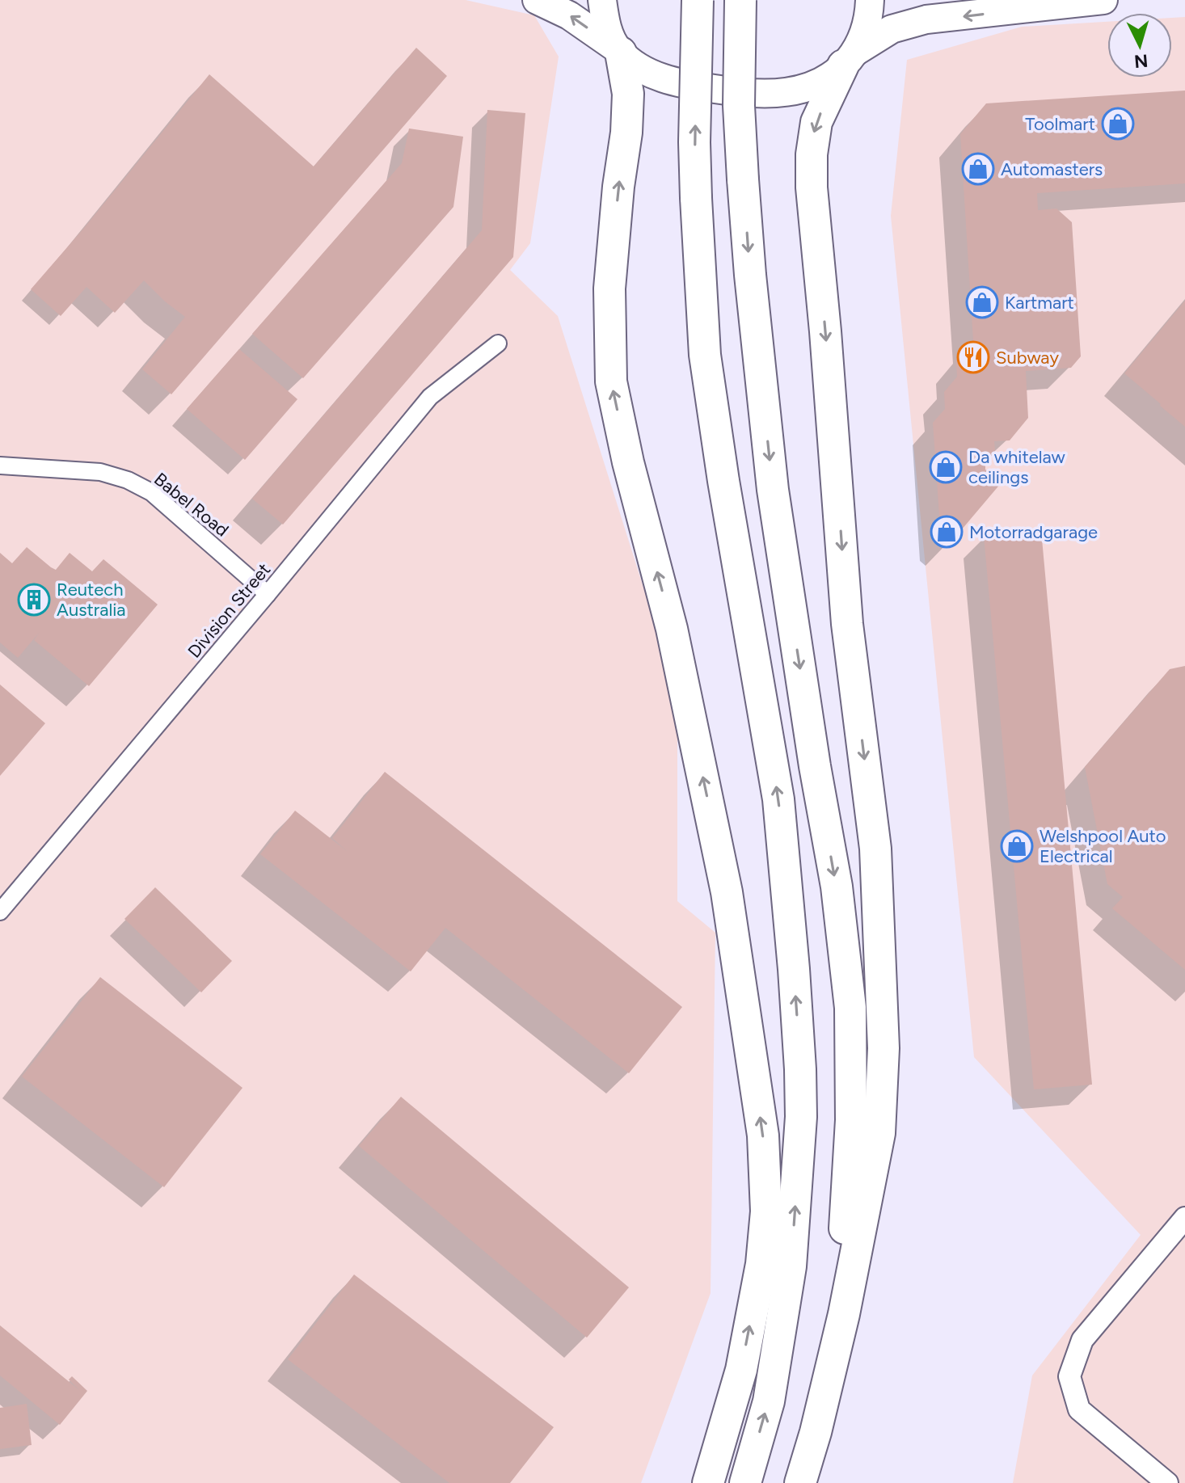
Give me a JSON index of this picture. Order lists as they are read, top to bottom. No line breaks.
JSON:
{"streets":{"street":["Babel Road","Division Street"]},"crossings":[["Babel Road","Division Street"]],"places":{"shop":["Toolmart","Automasters","Kartmart","Da whitelaw ceilings","Motorradgarage","Welshpool Auto Electrical"],"restaurant":["Subway"],"building":["Reutech Australia"]},"north":"bottom"}
